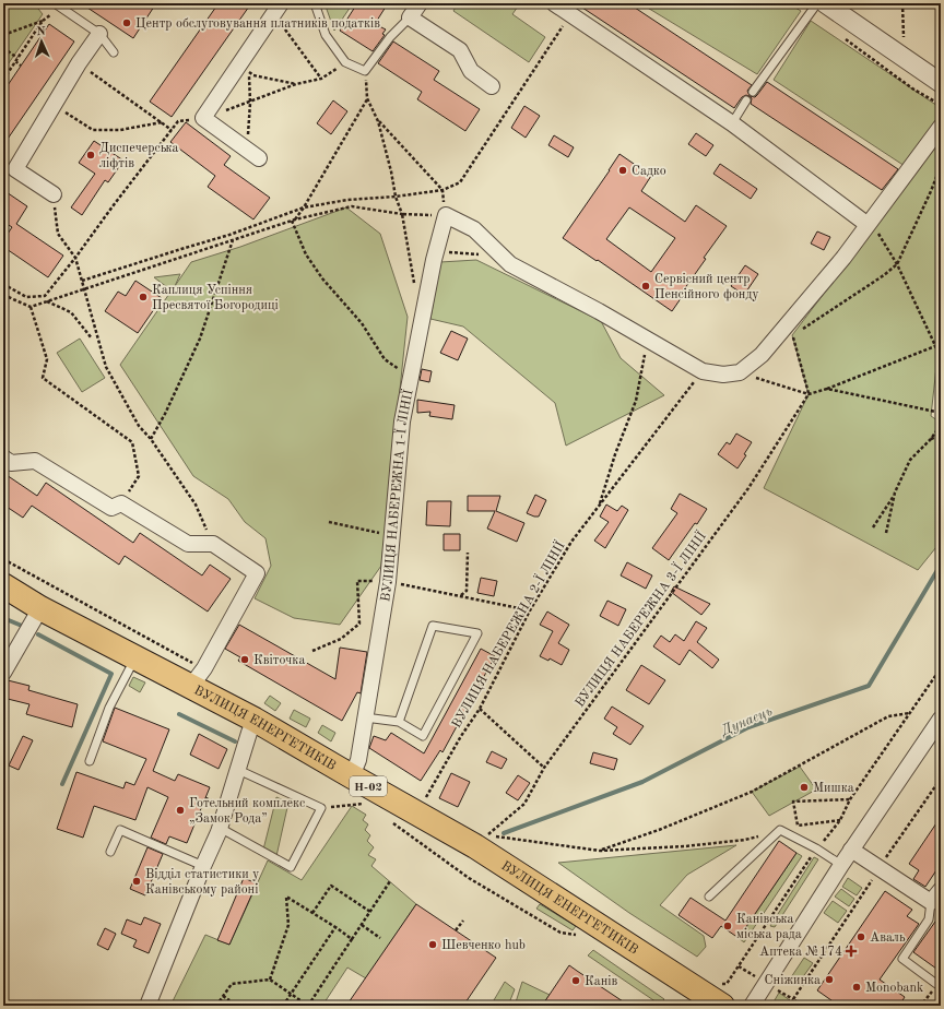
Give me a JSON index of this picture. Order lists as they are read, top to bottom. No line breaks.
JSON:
{"streets":{"main road":["ВУЛИЦЯ ЕНЕРГЕТИКІВ","Н-02"],"street":["ВУЛИЦЯ НАБЕРЕЖНА 1-Ї ЛІНІЇ"],"path":["ВУЛИЦЯ НАБЕРЕЖНА 3-Ї ЛІНІЇ","ВУЛИЦЯ НАБЕРЕЖНА 2-Ї ЛІНІЇ"]},"crossings":[["ВУЛИЦЯ НАБЕРЕЖНА 1-Ї ЛІНІЇ","ВУЛИЦЯ ЕНЕРГЕТИКІВ"],["ВУЛИЦЯ НАБЕРЕЖНА 3-Ї ЛІНІЇ","ВУЛИЦЯ ЕНЕРГЕТИКІВ"]],"water":["Дунаець"],"places":{"other":["Центр обслуговування платників податків","Диспечерська ліфтів","Садко","Сервісний центр Пенсійного фонду","Каплиця Успіння Пресвятої Богородиці","Квіточка","Мишка","Готельний комплекс „Замок Рода”","Відділ статистики у Канівському районі","Канівська міська рада","Аваль","Шевченко hub","Сніжинка","Канів","Monobank"],"health":["Аптека №174"]},"north":"top"}
